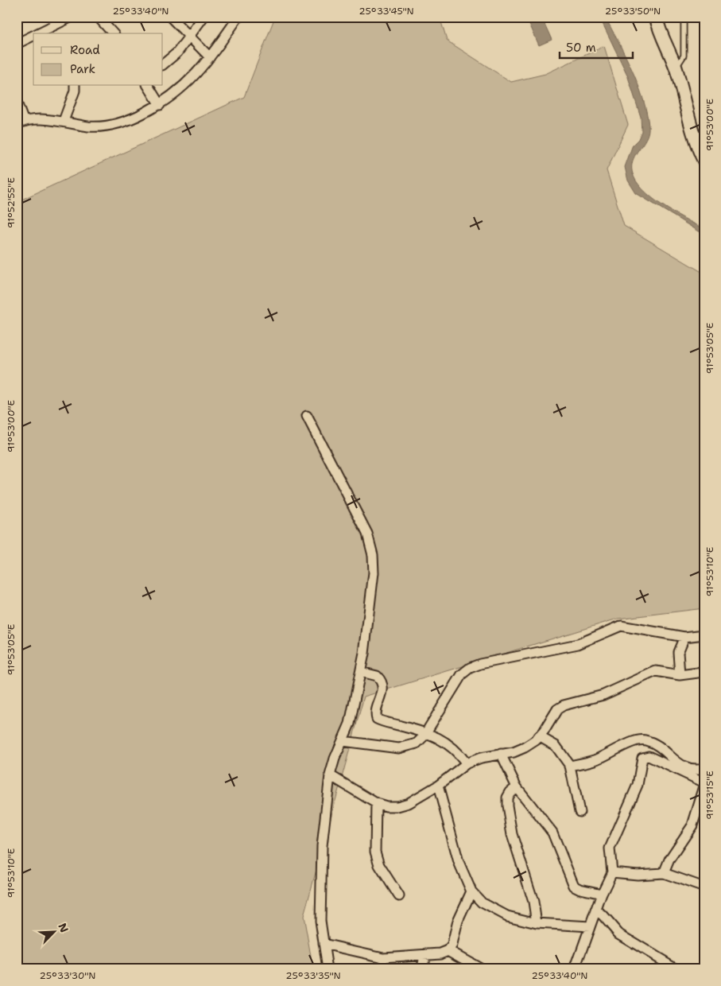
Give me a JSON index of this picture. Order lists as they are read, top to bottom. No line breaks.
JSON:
{"legend":["Road","Park"],"scale_bar":"50 m","north":"top right","coordinates":["25°33'40\"N","25°33'45\"N","25°33'50\"N","91°53'00\"E","91°52'55\"E","91°53'05\"E","91°53'10\"E","91°53'15\"E","25°33'30\"N","25°33'35\"N"]}
